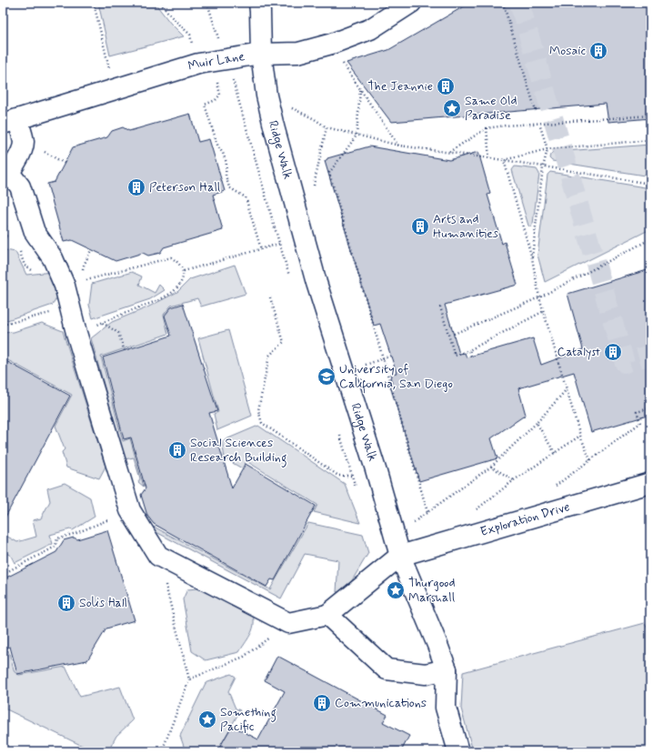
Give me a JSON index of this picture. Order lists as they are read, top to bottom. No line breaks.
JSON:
{"streets":{"street":["Muir Lane","Ridge Walk","Exploration Drive"]},"crossings":[["Muir Lane","Ridge Walk"],["Ridge Walk","Exploration Drive"]],"places":{"building":["Mosaic","The Jeannie","Peterson Hall","Arts and Humanities","Catalyst","Social Sciences Research Building","Solis Hall","Communications"],"place":["Same Old Paradise","Thurgood Marshall","Something Pacific"],"school or university":["University of California, San Diego"]}}
